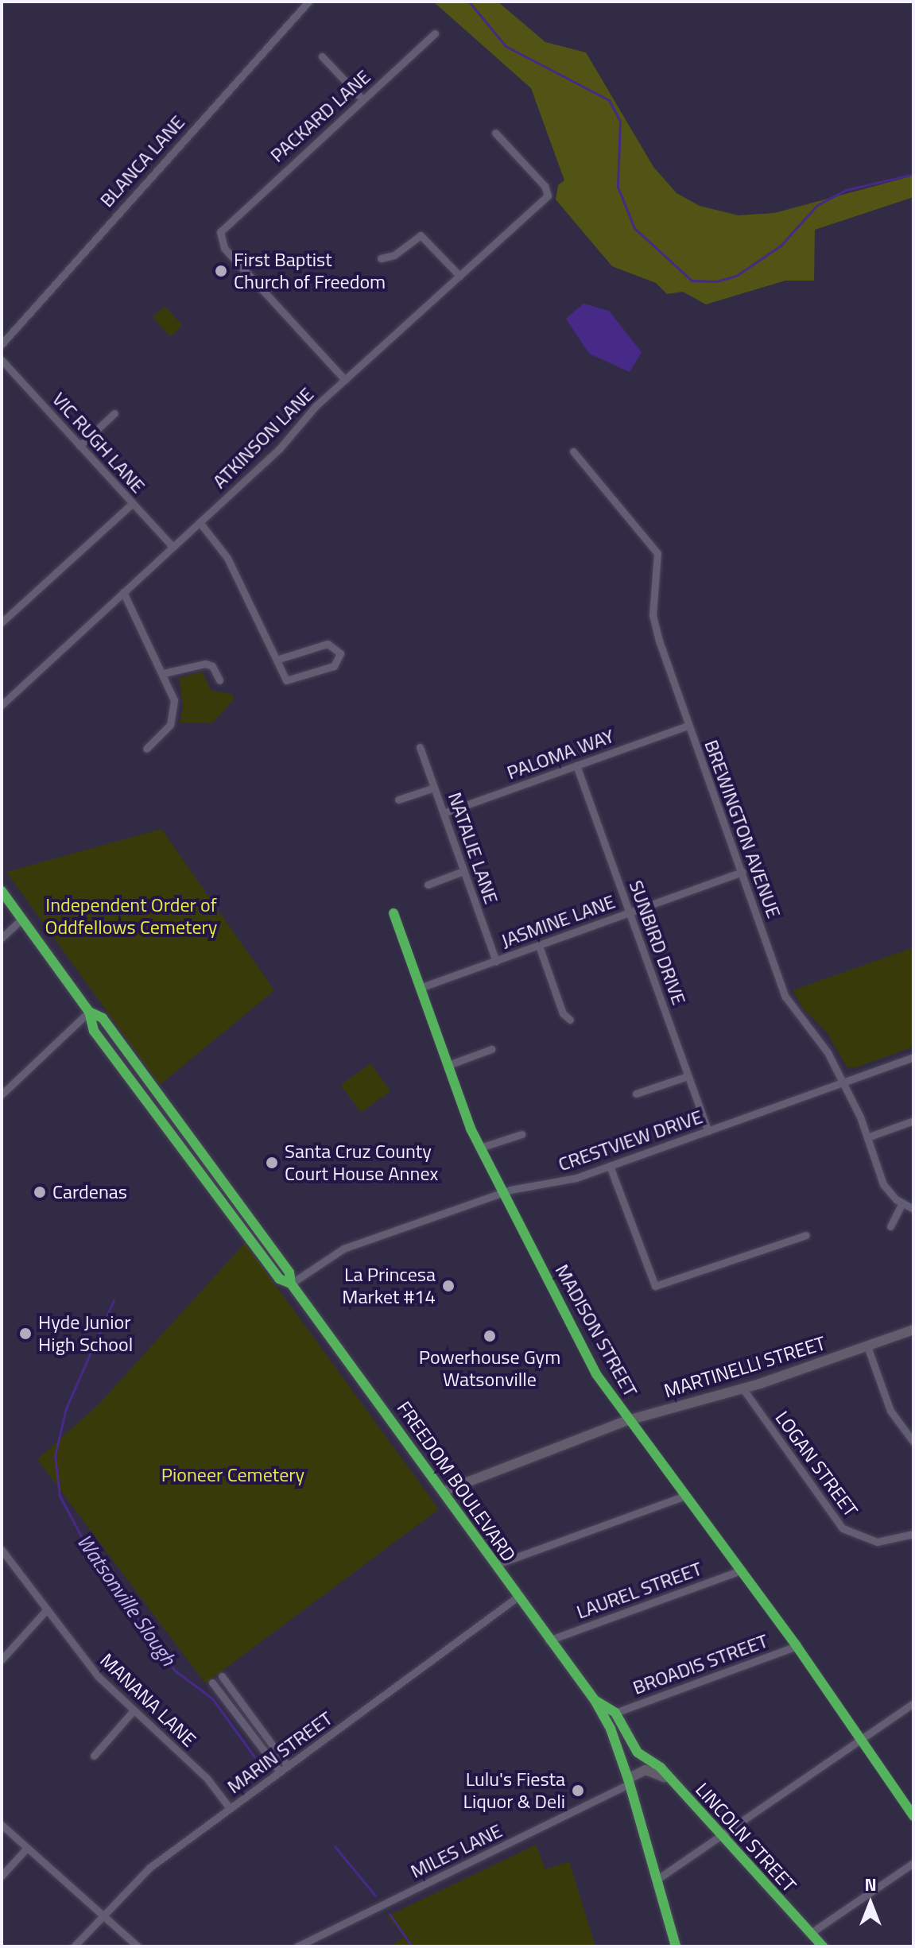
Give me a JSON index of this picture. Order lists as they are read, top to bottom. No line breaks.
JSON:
{"streets":{"main road":["MARTINELLI STREET","FREEDOM BOULEVARD","LINCOLN STREET"],"street":["PACKARD LANE","BLANCA LANE","ATKINSON LANE","VIC RUGH LANE","PALOMA WAY","BREWINGTON AVENUE","NATALIE LANE","JASMINE LANE","SUNBIRD DRIVE","CRESTVIEW DRIVE","MADISON STREET","LOGAN STREET","LAUREL STREET","BROADIS STREET","MANANA LANE","MARIN STREET","MILES LANE"]},"crossings":[["PACKARD LANE","ATKINSON LANE"],["ATKINSON LANE","VIC RUGH LANE"],["PALOMA WAY","BREWINGTON AVENUE"],["PALOMA WAY","NATALIE LANE"],["PALOMA WAY","SUNBIRD DRIVE"],["BREWINGTON AVENUE","JASMINE LANE"],["BREWINGTON AVENUE","CRESTVIEW DRIVE"],["NATALIE LANE","JASMINE LANE"],["JASMINE LANE","SUNBIRD DRIVE"],["JASMINE LANE","MADISON STREET"],["SUNBIRD DRIVE","CRESTVIEW DRIVE"],["CRESTVIEW DRIVE","MADISON STREET"],["CRESTVIEW DRIVE","FREEDOM BOULEVARD"],["MADISON STREET","MARTINELLI STREET"],["MADISON STREET","LAUREL STREET"],["MADISON STREET","BROADIS STREET"],["MARTINELLI STREET","LOGAN STREET"],["MARTINELLI STREET","FREEDOM BOULEVARD"],["FREEDOM BOULEVARD","LAUREL STREET"],["FREEDOM BOULEVARD","BROADIS STREET"],["FREEDOM BOULEVARD","MARIN STREET"],["FREEDOM BOULEVARD","LINCOLN STREET"],["FREEDOM BOULEVARD","MILES LANE"],["MANANA LANE","MARIN STREET"],["LINCOLN STREET","MILES LANE"]],"water":["Watsonville Slough"],"parks":["Independent Order of Oddfellows Cemetery","Pioneer Cemetery"],"places":["First Baptist Church of Freedom","Santa Cruz County Court House Annex","Cardenas","La Princesa Market #14","Hyde Junior High School","Powerhouse Gym Watsonville","Lulu's Fiesta Liquor & Deli"],"north":"top"}
